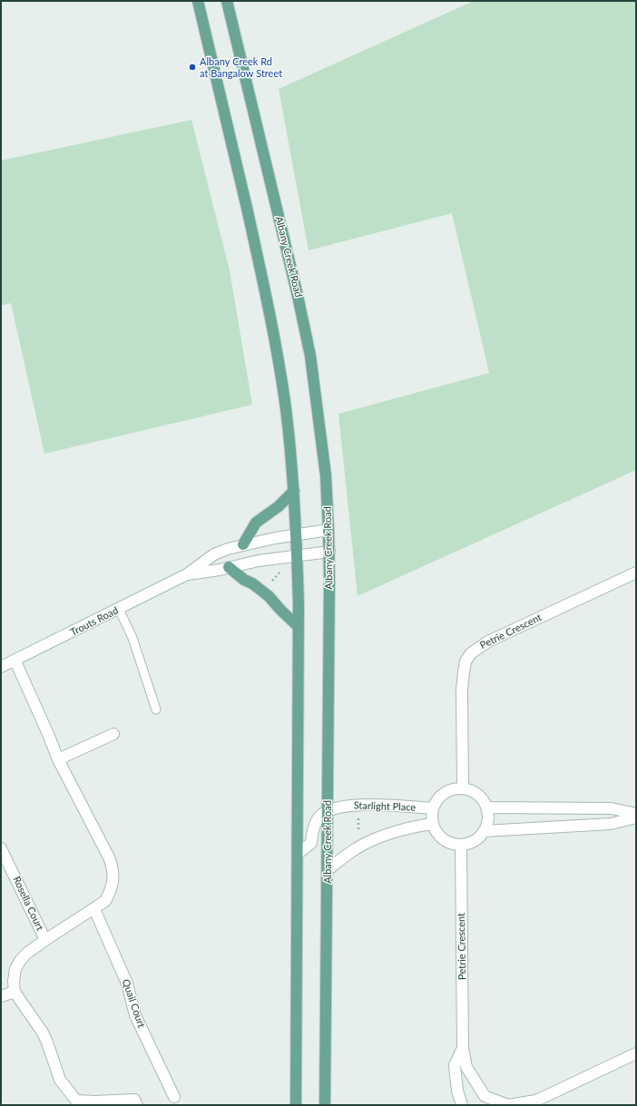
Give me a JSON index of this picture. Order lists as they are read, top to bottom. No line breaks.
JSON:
{"streets":{"main road":["Albany Creek Road"],"street":["Trouts Road","Petrie Crescent","Starlight Place","Rosella Court","Quail Court"]},"crossings":[["Albany Creek Road","Trouts Road"],["Albany Creek Road","Starlight Place"],["Petrie Crescent","Starlight Place"]],"places":["Albany Creek Rd at Bangalow Street"]}
